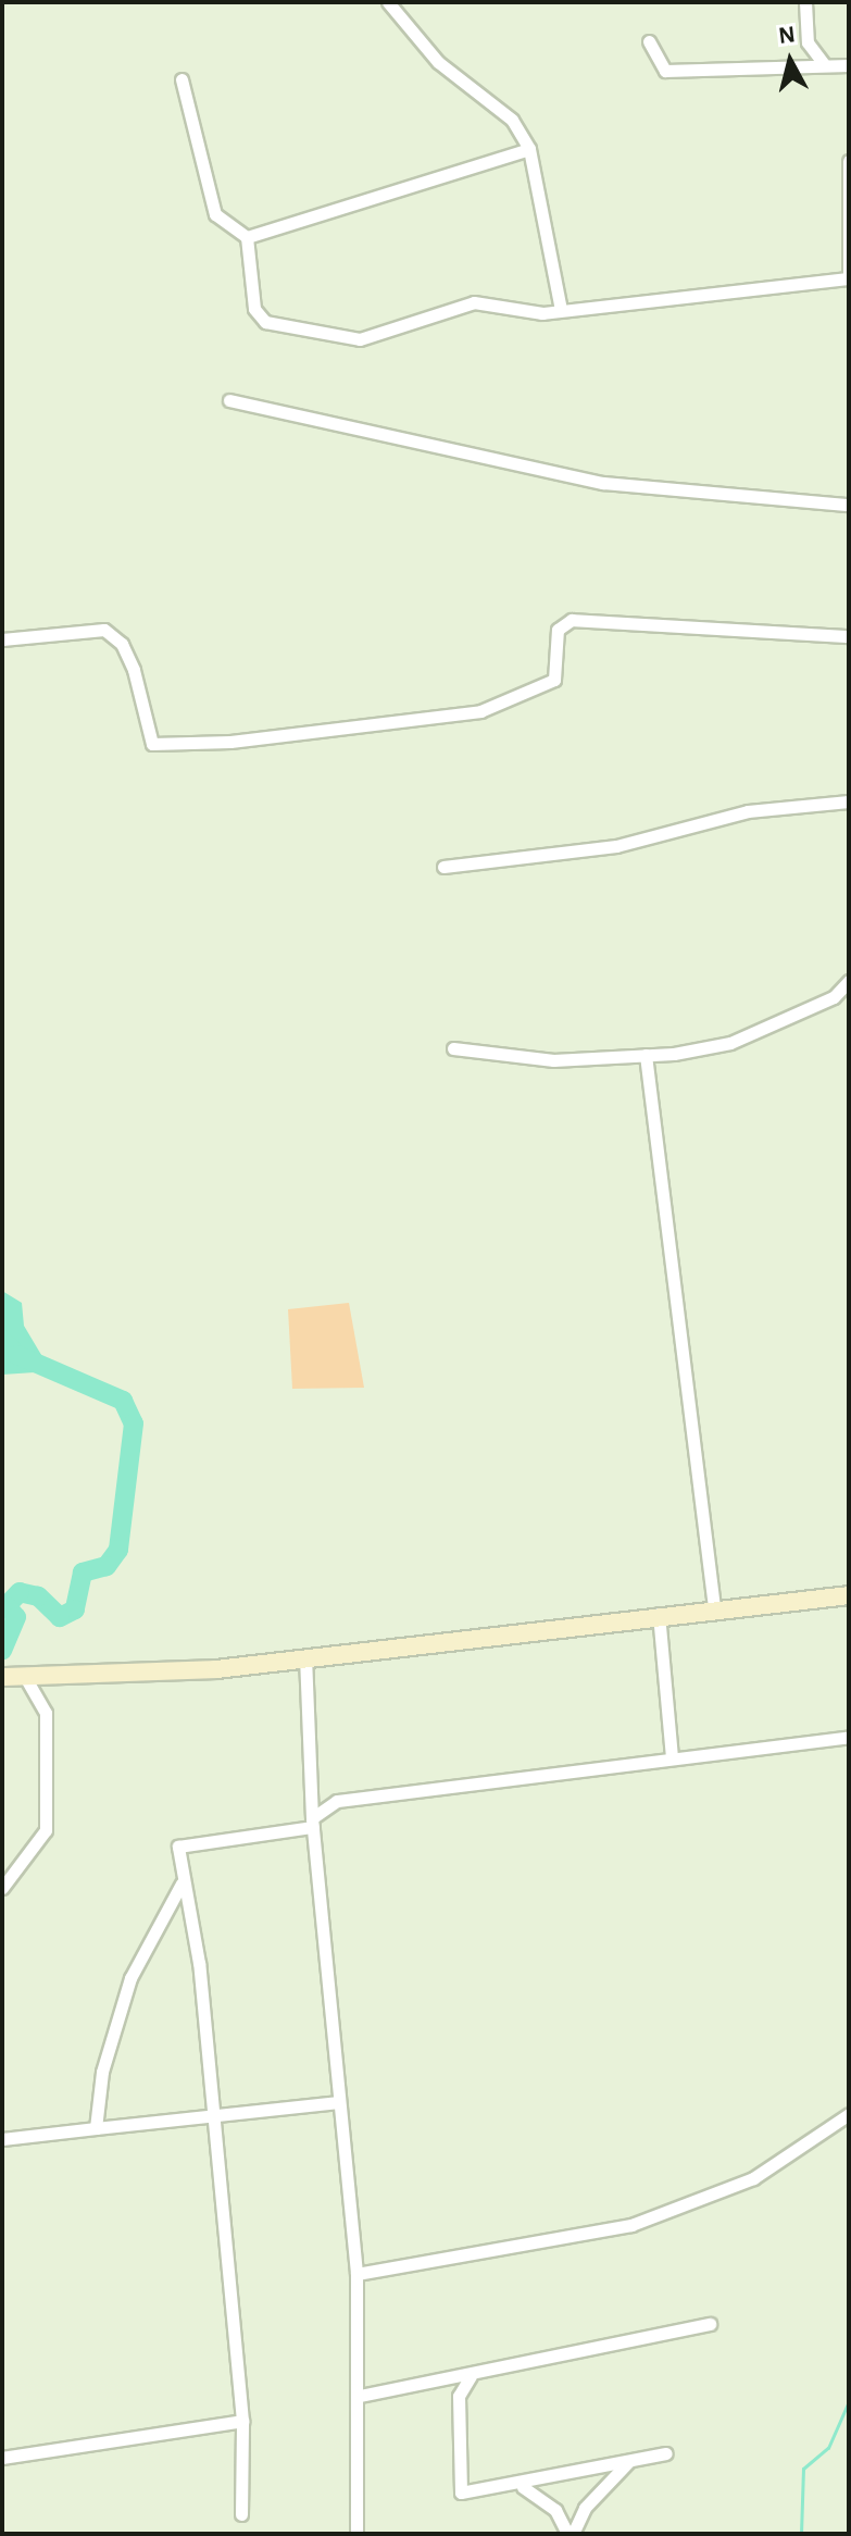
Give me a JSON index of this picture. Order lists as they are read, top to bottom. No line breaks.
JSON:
{"north":"top"}
